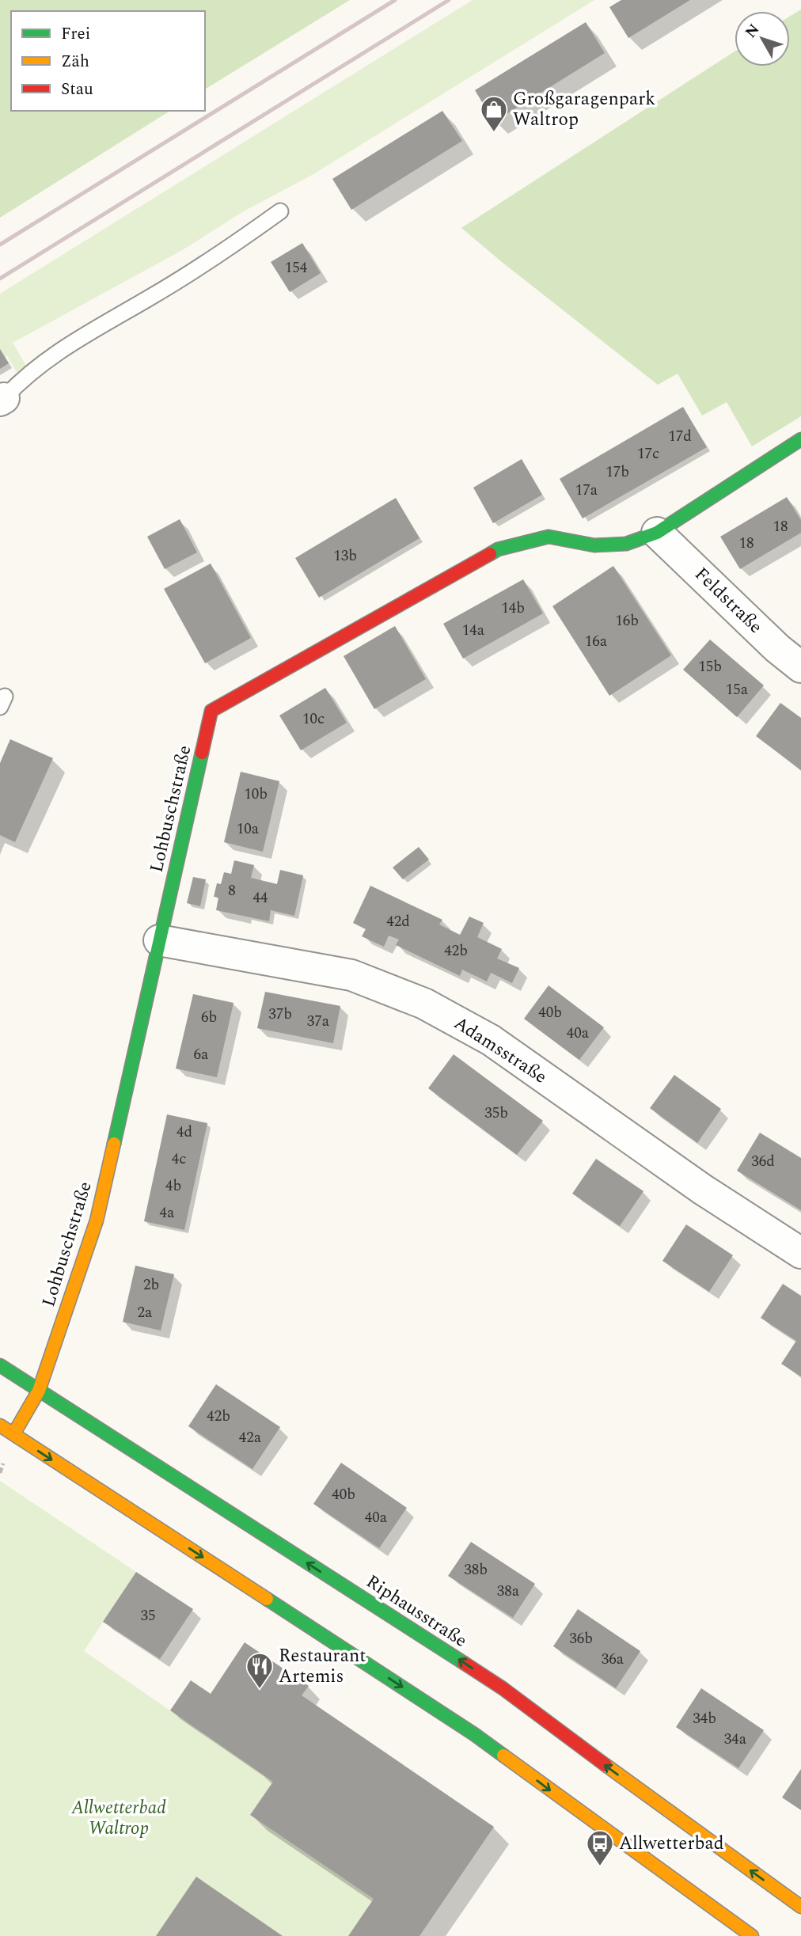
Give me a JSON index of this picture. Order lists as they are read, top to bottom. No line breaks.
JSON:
{"streets":{"street":["Feldstraße","Lohbuschstraße","Adamsstraße","Riphausstraße"]},"crossings":[["Feldstraße","Lohbuschstraße"],["Lohbuschstraße","Adamsstraße"],["Lohbuschstraße","Riphausstraße"]],"parks":["Allwetterbad Waltrop"],"places":{"shop":["Großgaragenpark Waltrop"],"restaurant":["Restaurant Artemis"],"bus stop":["Allwetterbad"]},"house_numbers":["154","17d","17c","17b","17a","18","18","13b","14b","16b","14a","16a","15b","15a","10c","10b","10a","8","44","42d","42b","40b","37b","6b","37a","40a","6a","35b","4d","4c","36d","4b","4a","2b","2a","42b","42a","40b","40a","38b","38a","35","36b","36a","34b","34a"],"legend":["Frei","Zäh","Stau"],"north":"top left"}
